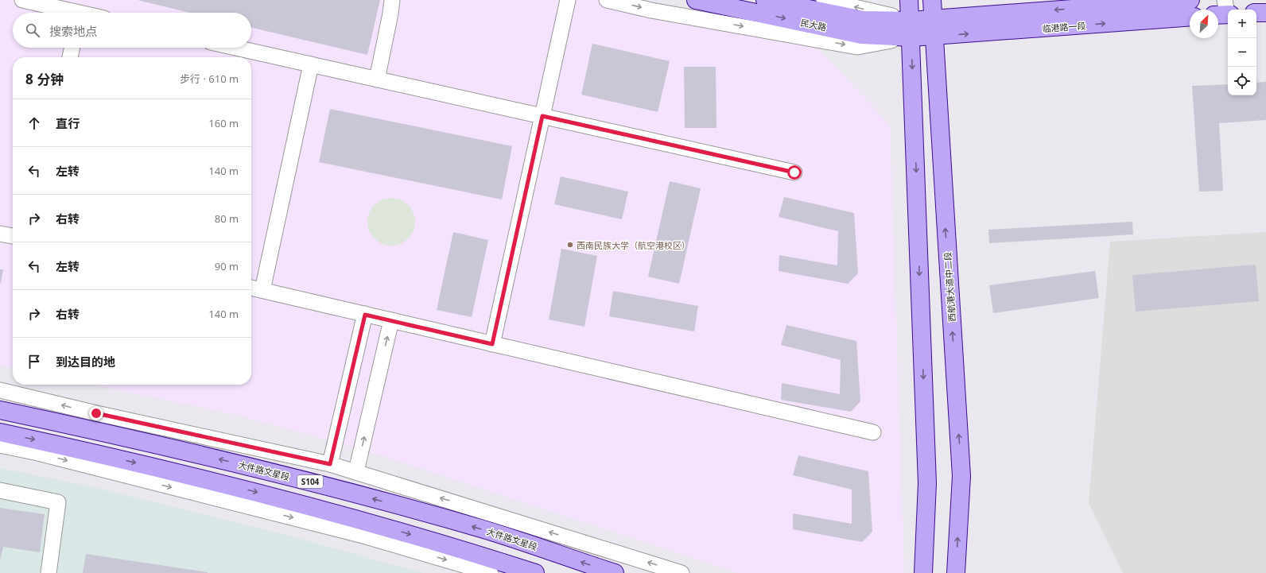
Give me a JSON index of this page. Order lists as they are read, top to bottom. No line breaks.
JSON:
{"streets":{"main road":["民大路","临港路一段","西航港大道中二段","大件路文星段","S104"]},"crossings":[["民大路","临港路一段"],["民大路","西航港大道中二段"],["临港路一段","西航港大道中二段"]],"places":["西南民族大学（航空港校区）"],"north":"top right","page":{"map_buttons":["+","−"],"search":"搜索地点","heading":["8 分钟","步行 · 610 m"],"list":[["直行","160 m"],["左转","140 m"],["右转","80 m"],["左转","90 m"],["右转","140 m"],"到达目的地"]}}
